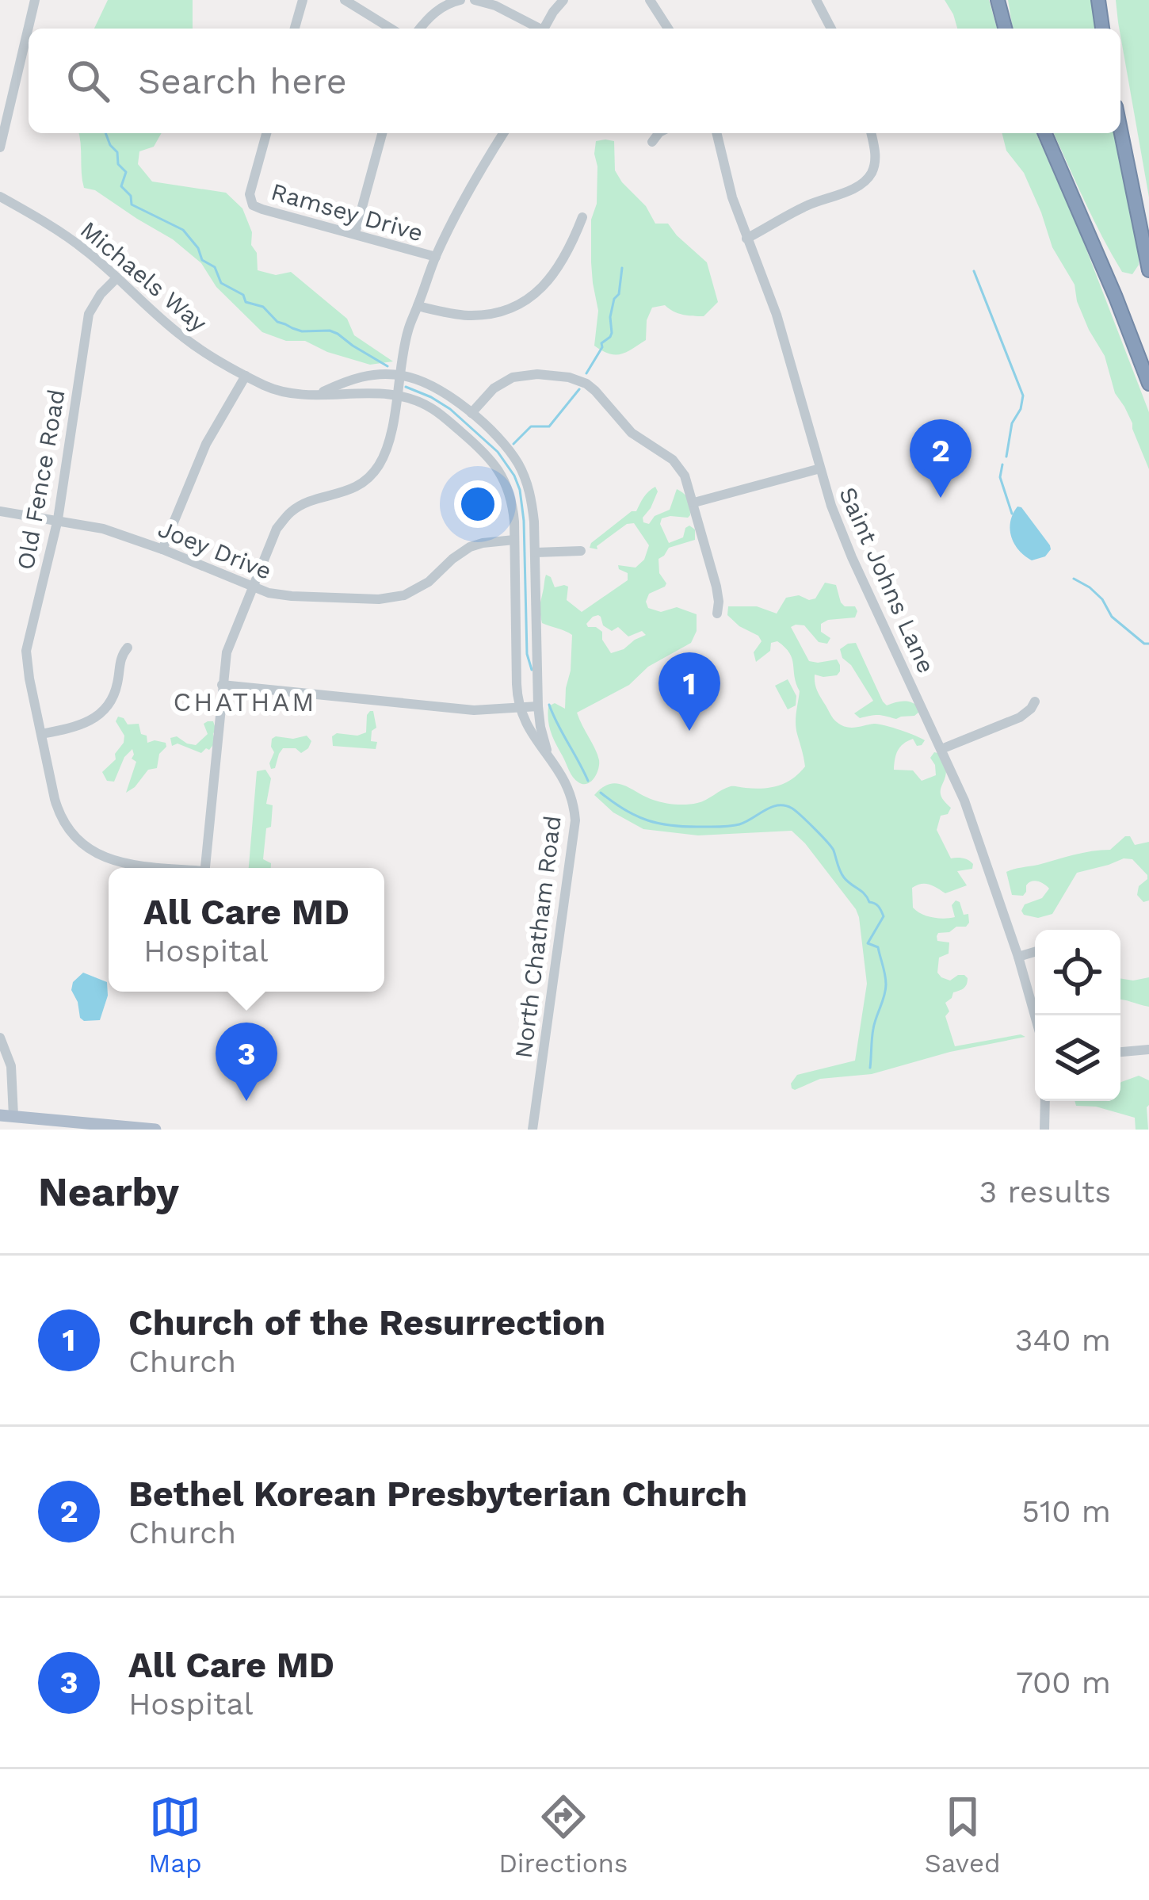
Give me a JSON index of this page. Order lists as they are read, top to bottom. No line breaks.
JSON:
{"streets":{"street":["Ramsey Drive","Michaels Way","Old Fence Road","Joey Drive","Saint Johns Lane","North Chatham Road"]},"crossings":[["Michaels Way","Old Fence Road"],["Michaels Way","North Chatham Road"],["Old Fence Road","Joey Drive"],["Joey Drive","North Chatham Road"]],"districts":["CHATHAM"],"page":{"search":"Search here","pins":["2","1","3"],"popup":["All Care MD","Hospital"],"heading":["Nearby","3 results"],"list":[{"mark":"1","name":"Church of the Resurrection","note":"Church","value":"340 m"},{"mark":"2","name":"Bethel Korean Presbyterian Church","note":"Church","value":"510 m"},{"mark":"3","name":"All Care MD","note":"Hospital","value":"700 m"}],"nav":["Map","Directions","Saved"]}}
